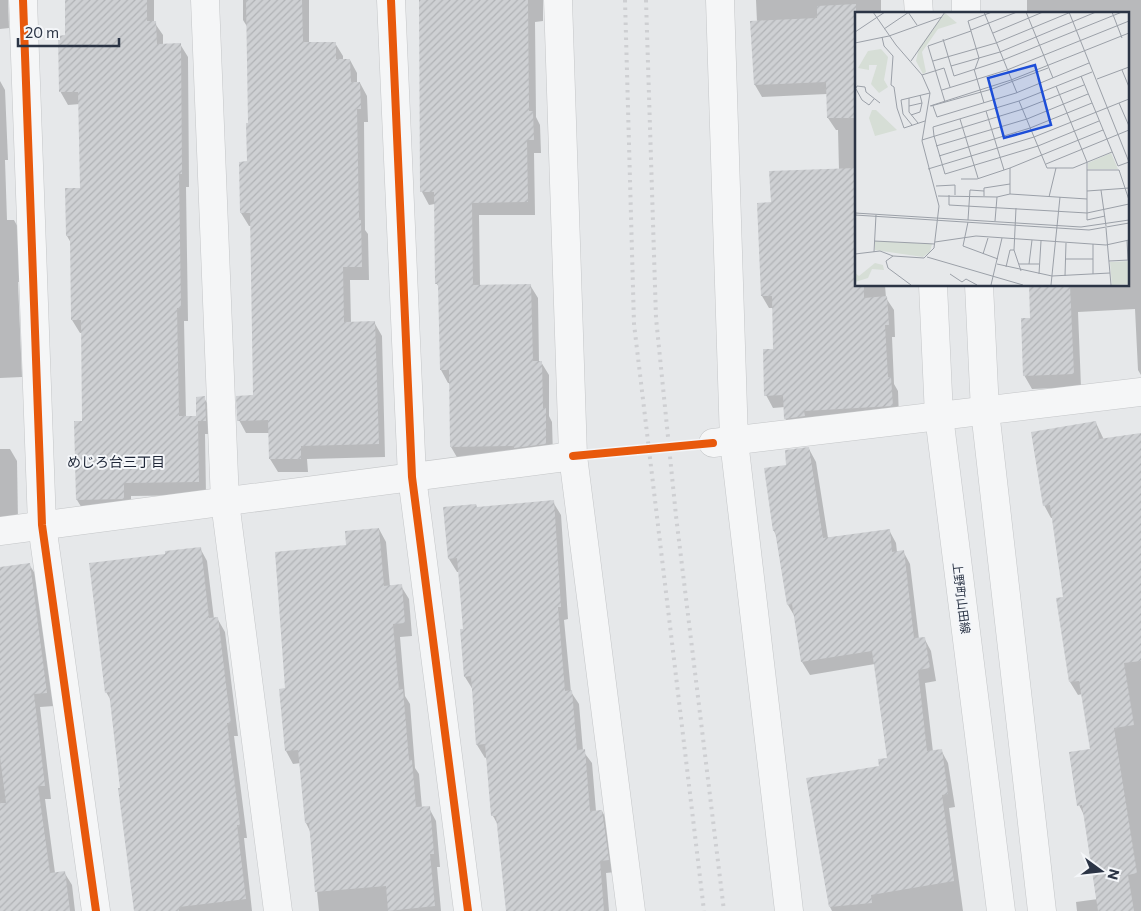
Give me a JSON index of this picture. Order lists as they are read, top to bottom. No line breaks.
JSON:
{"streets":{"street":["上野町山田線"]},"districts":["めじろ台三丁目"],"scale_bar":"20 m","north":"right"}
